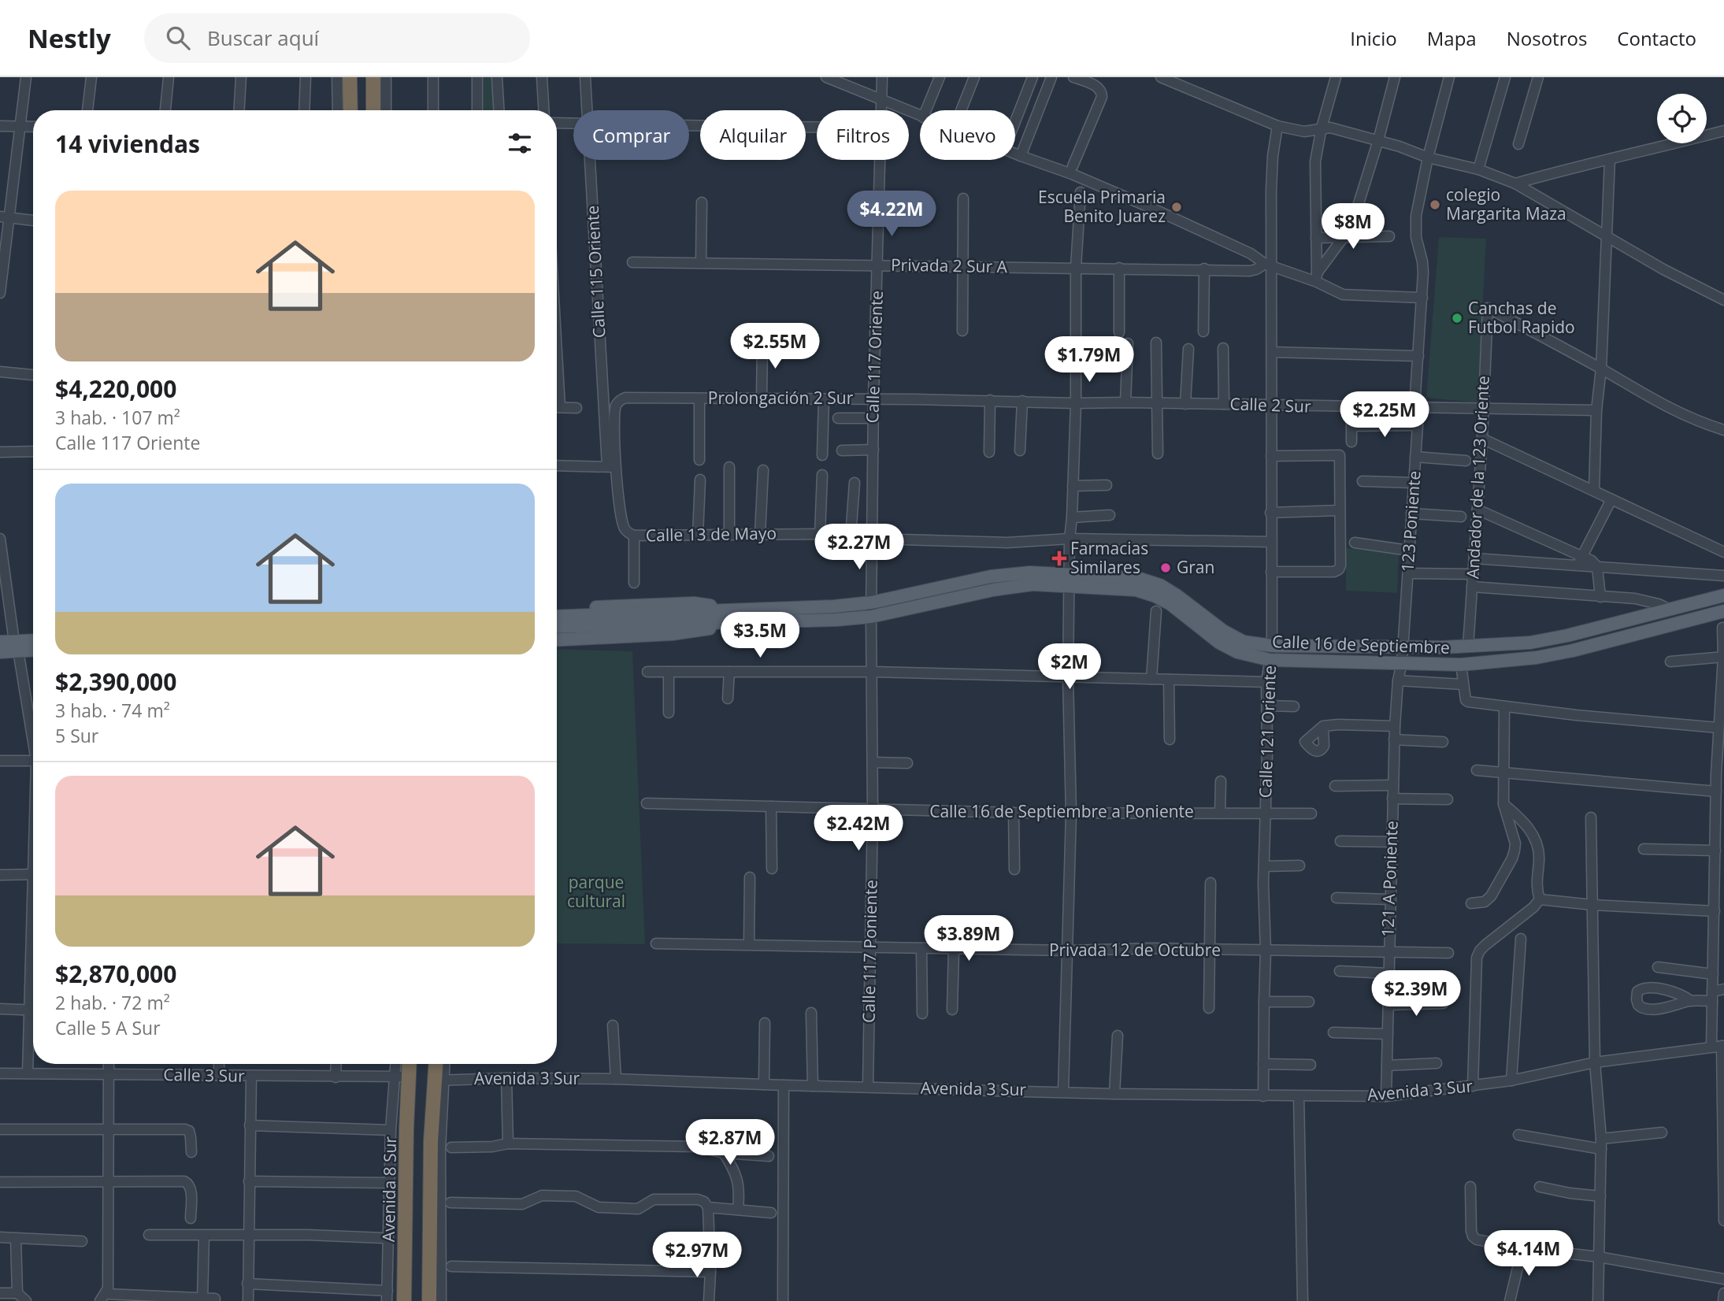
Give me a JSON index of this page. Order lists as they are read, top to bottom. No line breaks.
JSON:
{"streets":{"main road":["Calle 16 de Septiembre"],"street":["Privada 2 Sur A","Calle 115 Oriente","Calle 117 Oriente","Prolongación 2 Sur","Calle 2 Sur","Andador de la 123 Oriente","123 Poniente","Calle 13 de Mayo","Calle 121 Oriente","Calle 16 de Septiembre a Poniente","121 A Poniente","Privada 12 de Octubre","Calle 117 Poniente","Calle 3 Sur","Avenida 3 Sur","Avenida 8 Sur"]},"crossings":[["Privada 2 Sur A","Calle 117 Oriente"],["Privada 2 Sur A","Calle 121 Oriente"],["Calle 115 Oriente","Prolongación 2 Sur"],["Calle 115 Oriente","Calle 13 de Mayo"],["Calle 117 Oriente","Prolongación 2 Sur"],["Calle 117 Oriente","Calle 13 de Mayo"],["Calle 117 Oriente","Calle 16 de Septiembre"],["Calle 117 Oriente","Calle 117 Poniente"],["Prolongación 2 Sur","Calle 2 Sur"],["Calle 2 Sur","Andador de la 123 Oriente"],["Calle 2 Sur","123 Poniente"],["Calle 2 Sur","Calle 121 Oriente"],["Andador de la 123 Oriente","Calle 16 de Septiembre"],["123 Poniente","Calle 16 de Septiembre"],["123 Poniente","121 A Poniente"],["Calle 13 de Mayo","Calle 121 Oriente"],["Calle 16 de Septiembre","Calle 121 Oriente"],["Calle 16 de Septiembre","121 A Poniente"],["Calle 16 de Septiembre","Calle 117 Poniente"],["Calle 121 Oriente","Calle 16 de Septiembre a Poniente"],["Calle 121 Oriente","Privada 12 de Octubre"],["Calle 121 Oriente","Avenida 3 Sur"],["Calle 16 de Septiembre a Poniente","Calle 117 Poniente"],["121 A Poniente","Privada 12 de Octubre"],["121 A Poniente","Avenida 3 Sur"],["Privada 12 de Octubre","Calle 117 Poniente"],["Calle 117 Poniente","Avenida 3 Sur"],["Calle 3 Sur","Avenida 8 Sur"]],"parks":["parque cultural"],"places":{"other":["colegio Margarita Maza","Escuela Primaria Benito Juarez","Canchas de Futbol Rapido","Gran"],"health":["Farmacias Similares"]},"page":{"header":"Nestly","search":"Buscar aquí","nav":["Inicio","Mapa","Nosotros","Contacto"],"chip":["Comprar","Alquilar","Filtros","Nuevo"],"heading":"14 viviendas","list":[{"name":"$4,220,000","note":"3 hab. · 107 m² · Calle 117 Oriente"},{"name":"$2,390,000","note":"3 hab. · 74 m² · 5 Sur"},{"name":"$2,870,000","note":"2 hab. · 72 m² · Calle 5 A Sur"}],"price":["$4.22M","$8M","$2.55M","$1.79M","$2.25M","$2.27M","$3.5M","$2M","$2.42M","$3.89M","$2.39M","$2.87M","$4.14M","$2.97M"]}}
